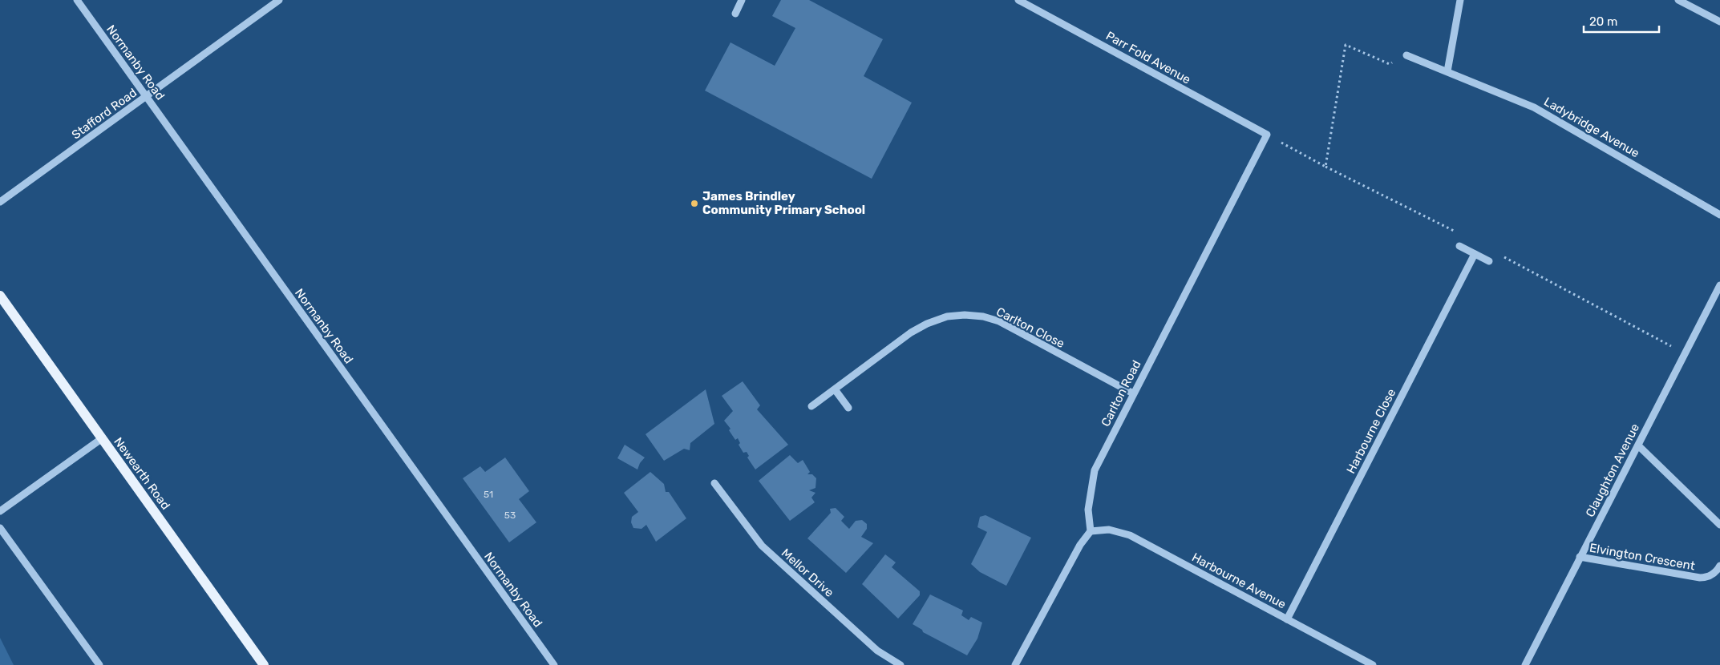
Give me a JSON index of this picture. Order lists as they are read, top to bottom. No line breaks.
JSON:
{"streets":{"main road":["Newearth Road"],"street":["Parr Fold Avenue","Normanby Road","Stafford Road","Ladybridge Avenue","Carlton Close","Carlton Road","Harbourne Close","Claughton Avenue","Elvington Crescent","Mellor Drive","Harbourne Avenue"]},"crossings":[["Parr Fold Avenue","Carlton Road"],["Normanby Road","Stafford Road"],["Carlton Close","Carlton Road"],["Carlton Road","Harbourne Avenue"],["Harbourne Close","Harbourne Avenue"],["Claughton Avenue","Elvington Crescent"]],"places":["James Brindley Community Primary School"],"house_numbers":["51","53"],"scale_bar":"20 m"}
